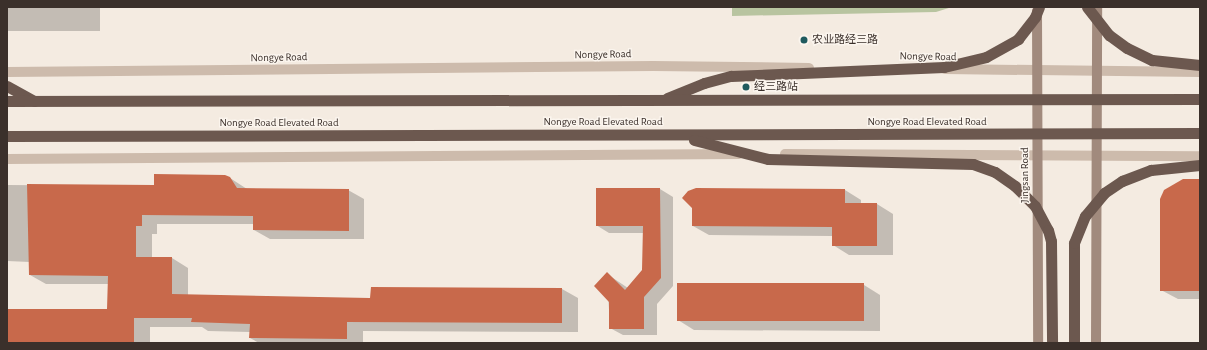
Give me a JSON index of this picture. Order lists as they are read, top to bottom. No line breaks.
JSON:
{"streets":{"highway":["Nongye Road Elevated Road"],"main road":["Jingsan Road"],"street":["Nongye Road"]},"crossings":[["Nongye Road","Jingsan Road"]],"places":["农业路经三路","经三路站"]}
